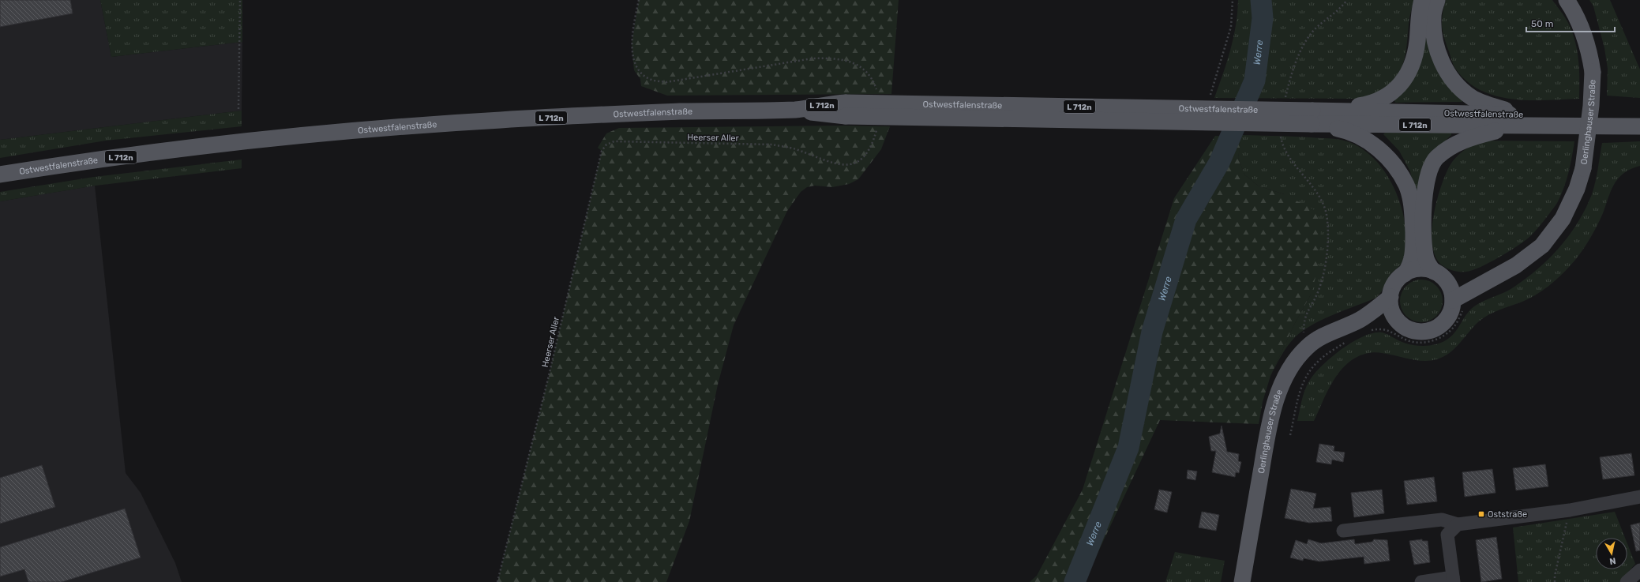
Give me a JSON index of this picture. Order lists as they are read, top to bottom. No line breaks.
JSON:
{"streets":{"main road":["Ostwestfalenstraße","L 712n","Oerlinghauser Straße"],"path":["Heerser Aller"]},"crossings":[["Ostwestfalenstraße","L 712n"],["L 712n","Oerlinghauser Straße"]],"water":["Werre"],"places":{"transit":["Oststraße"]},"scale_bar":"50 m","north":"bottom"}
